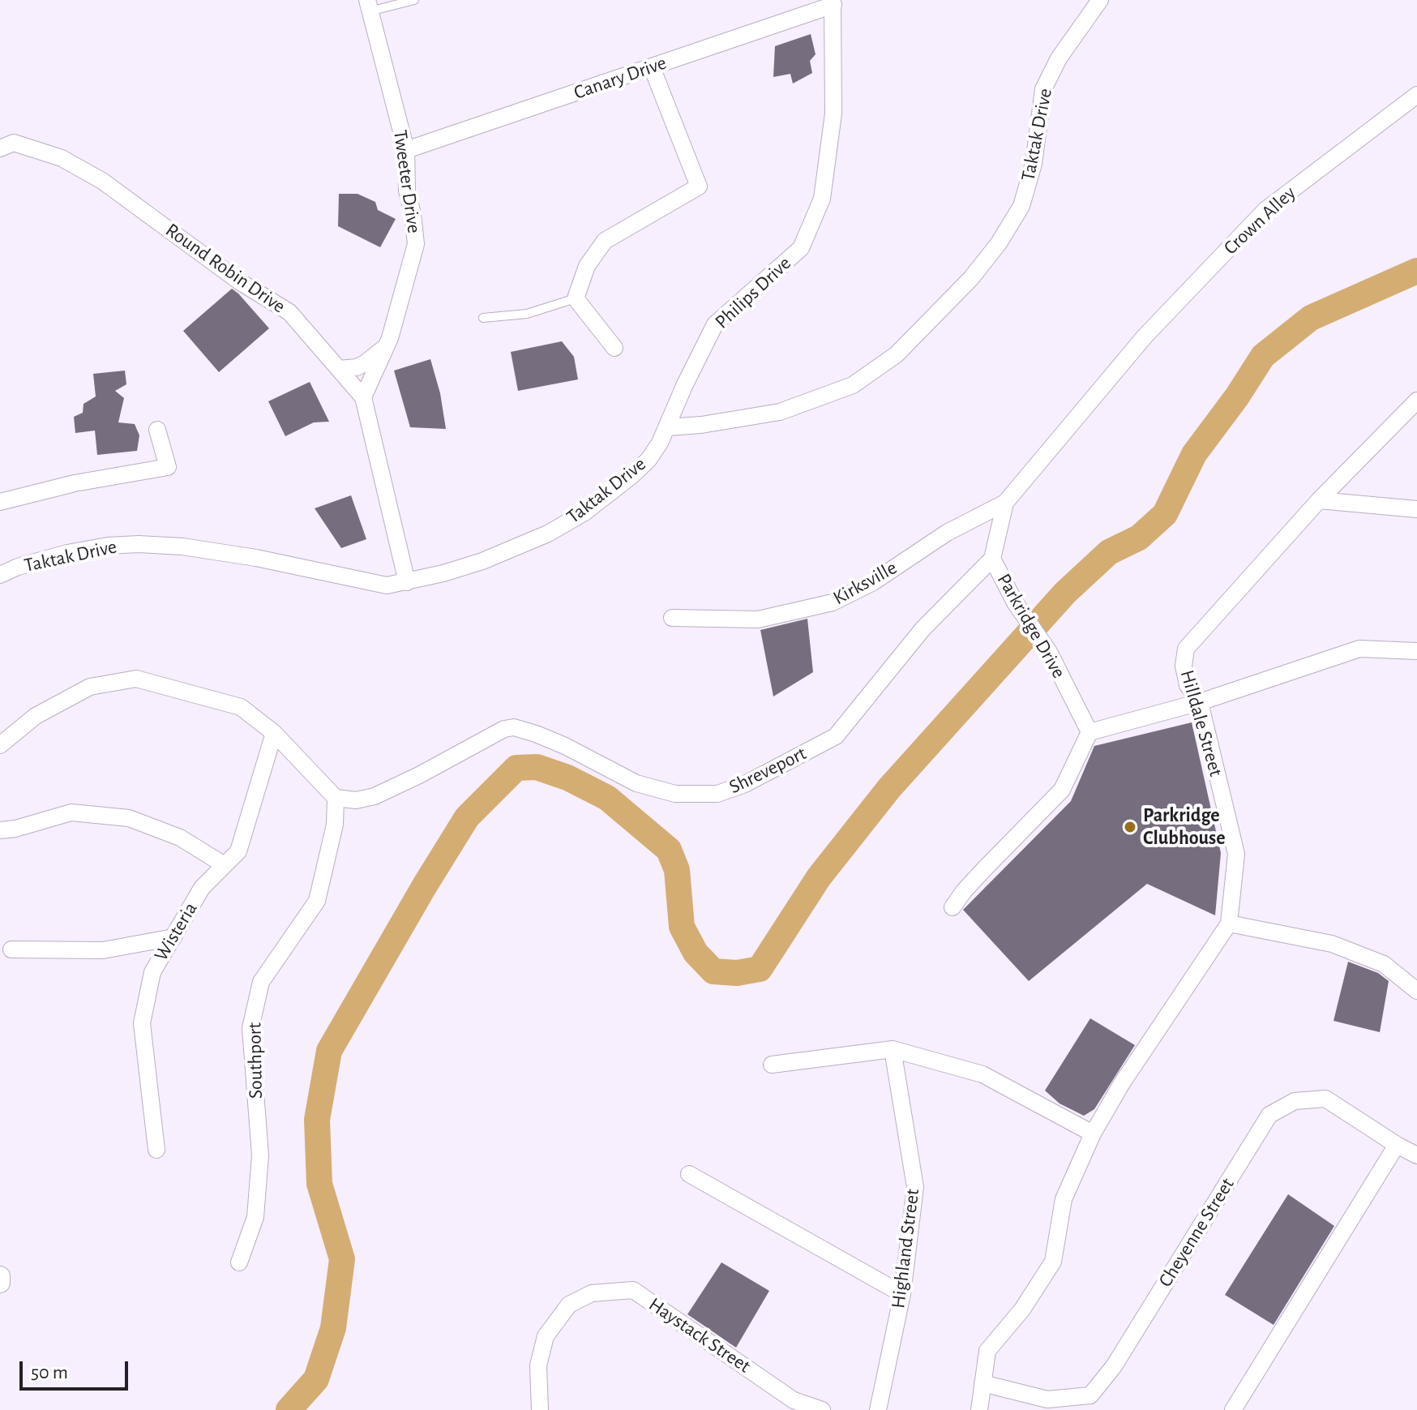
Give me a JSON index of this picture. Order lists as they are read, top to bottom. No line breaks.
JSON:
{"streets":{"street":["Canary Drive","Taktak Drive","Tweeter Drive","Crown Alley","Round Robin Drive","Philips Drive","Kirksville","Parkridge Drive","Hilldale Street","Shreveport","Wisteria","Southport","Cheyenne Street","Highland Street","Haystack Street"]},"crossings":[["Canary Drive","Tweeter Drive"],["Canary Drive","Philips Drive"],["Taktak Drive","Round Robin Drive"],["Taktak Drive","Philips Drive"],["Tweeter Drive","Round Robin Drive"],["Crown Alley","Parkridge Drive"],["Kirksville","Parkridge Drive"],["Parkridge Drive","Shreveport"],["Hilldale Street","Cheyenne Street"],["Shreveport","Southport"]],"places":["Parkridge Clubhouse"],"scale_bar":"50 m"}
